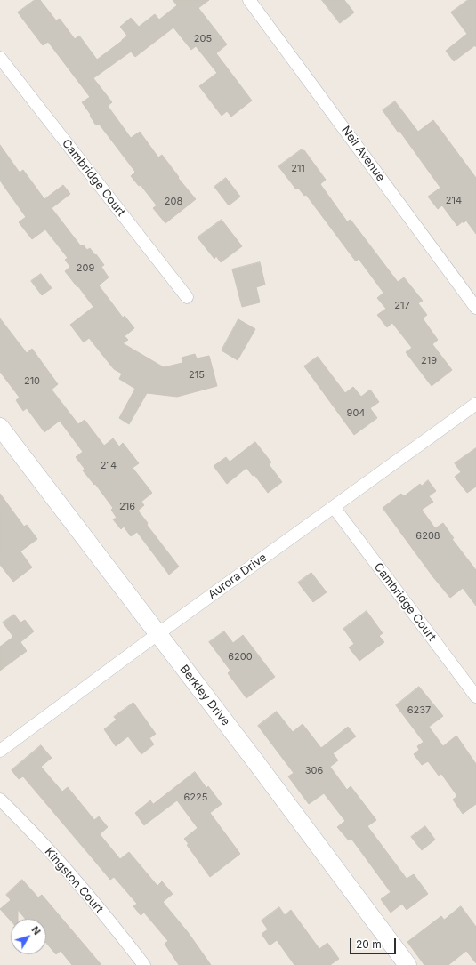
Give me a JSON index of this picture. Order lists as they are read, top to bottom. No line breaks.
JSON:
{"streets":{"street":["Neil Avenue","Cambridge Court","Aurora Drive","Berkley Drive","Kingston Court"]},"crossings":[["Cambridge Court","Aurora Drive"],["Aurora Drive","Berkley Drive"]],"house_numbers":["205","211","214","208","209","217","219","215","210","904","214","216","6208","6200","6237","306","6225"],"scale_bar":"20 m","north":"top right"}
